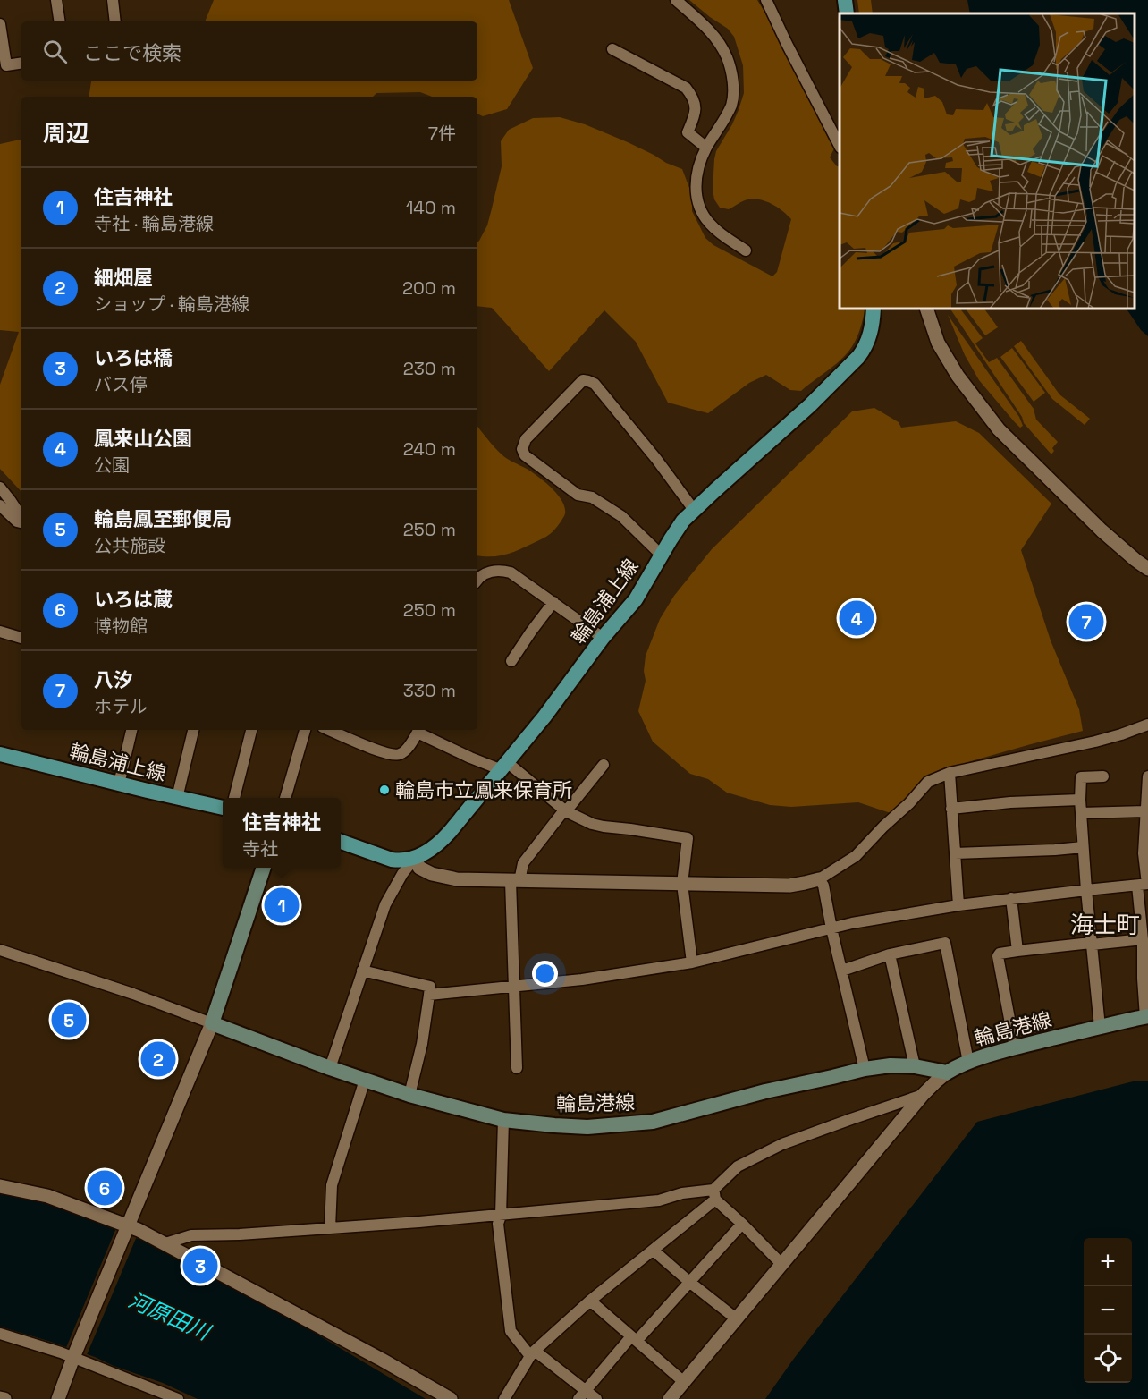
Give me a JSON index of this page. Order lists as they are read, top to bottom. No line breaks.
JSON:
{"streets":{"main road":["輪島浦上線","輪島港線"]},"districts":["海士町"],"water":["河原田川"],"places":["輪島市立鳳来保育所"],"page":{"search":"ここで検索","heading":["周辺","7件"],"list":[{"mark":"1","name":"住吉神社","note":"寺社 · 輪島港線","value":"140 m"},{"mark":"2","name":"細畑屋","note":"ショップ · 輪島港線","value":"200 m"},{"mark":"3","name":"いろは橋","note":"バス停","value":"230 m"},{"mark":"4","name":"鳳来山公園","note":"公園","value":"240 m"},{"mark":"5","name":"輪島鳳至郵便局","note":"公共施設","value":"250 m"},{"mark":"6","name":"いろは蔵","note":"博物館","value":"250 m"},{"mark":"7","name":"八汐","note":"ホテル","value":"330 m"}],"pins":["4","7","1","5","2","6","3"],"popup":["住吉神社","寺社"],"map_buttons":["+","−"]}}
